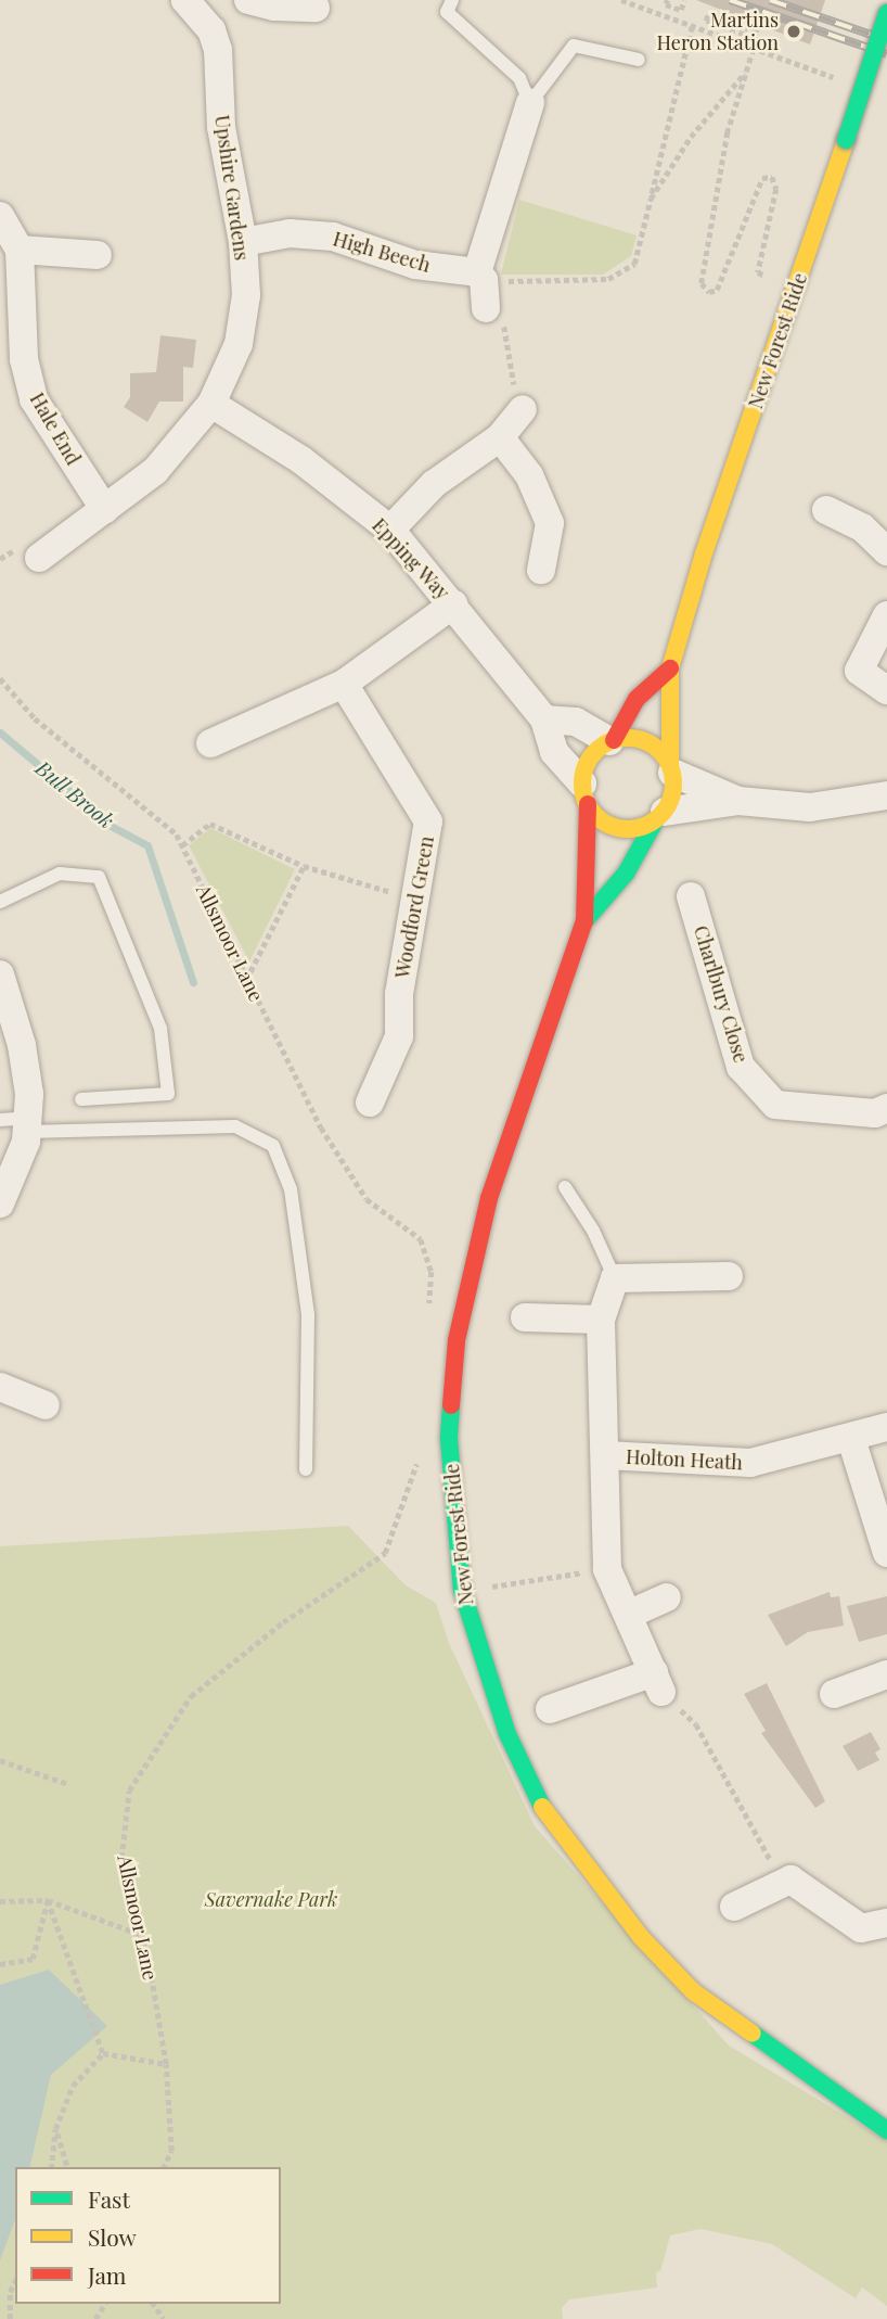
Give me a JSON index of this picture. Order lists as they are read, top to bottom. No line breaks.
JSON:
{"streets":{"main road":["New Forest Ride"],"street":["Upshire Gardens","High Beech","Hale End","Epping Way","Woodford Green","Charlbury Close","Holton Heath"],"path":["Allsmoor Lane"]},"crossings":[["Upshire Gardens","High Beech"],["Upshire Gardens","Epping Way"],["New Forest Ride","Epping Way"]],"water":["Bull Brook"],"parks":["Savernake Park"],"places":["Martins Heron Station"],"legend":["Fast","Slow","Jam"]}
